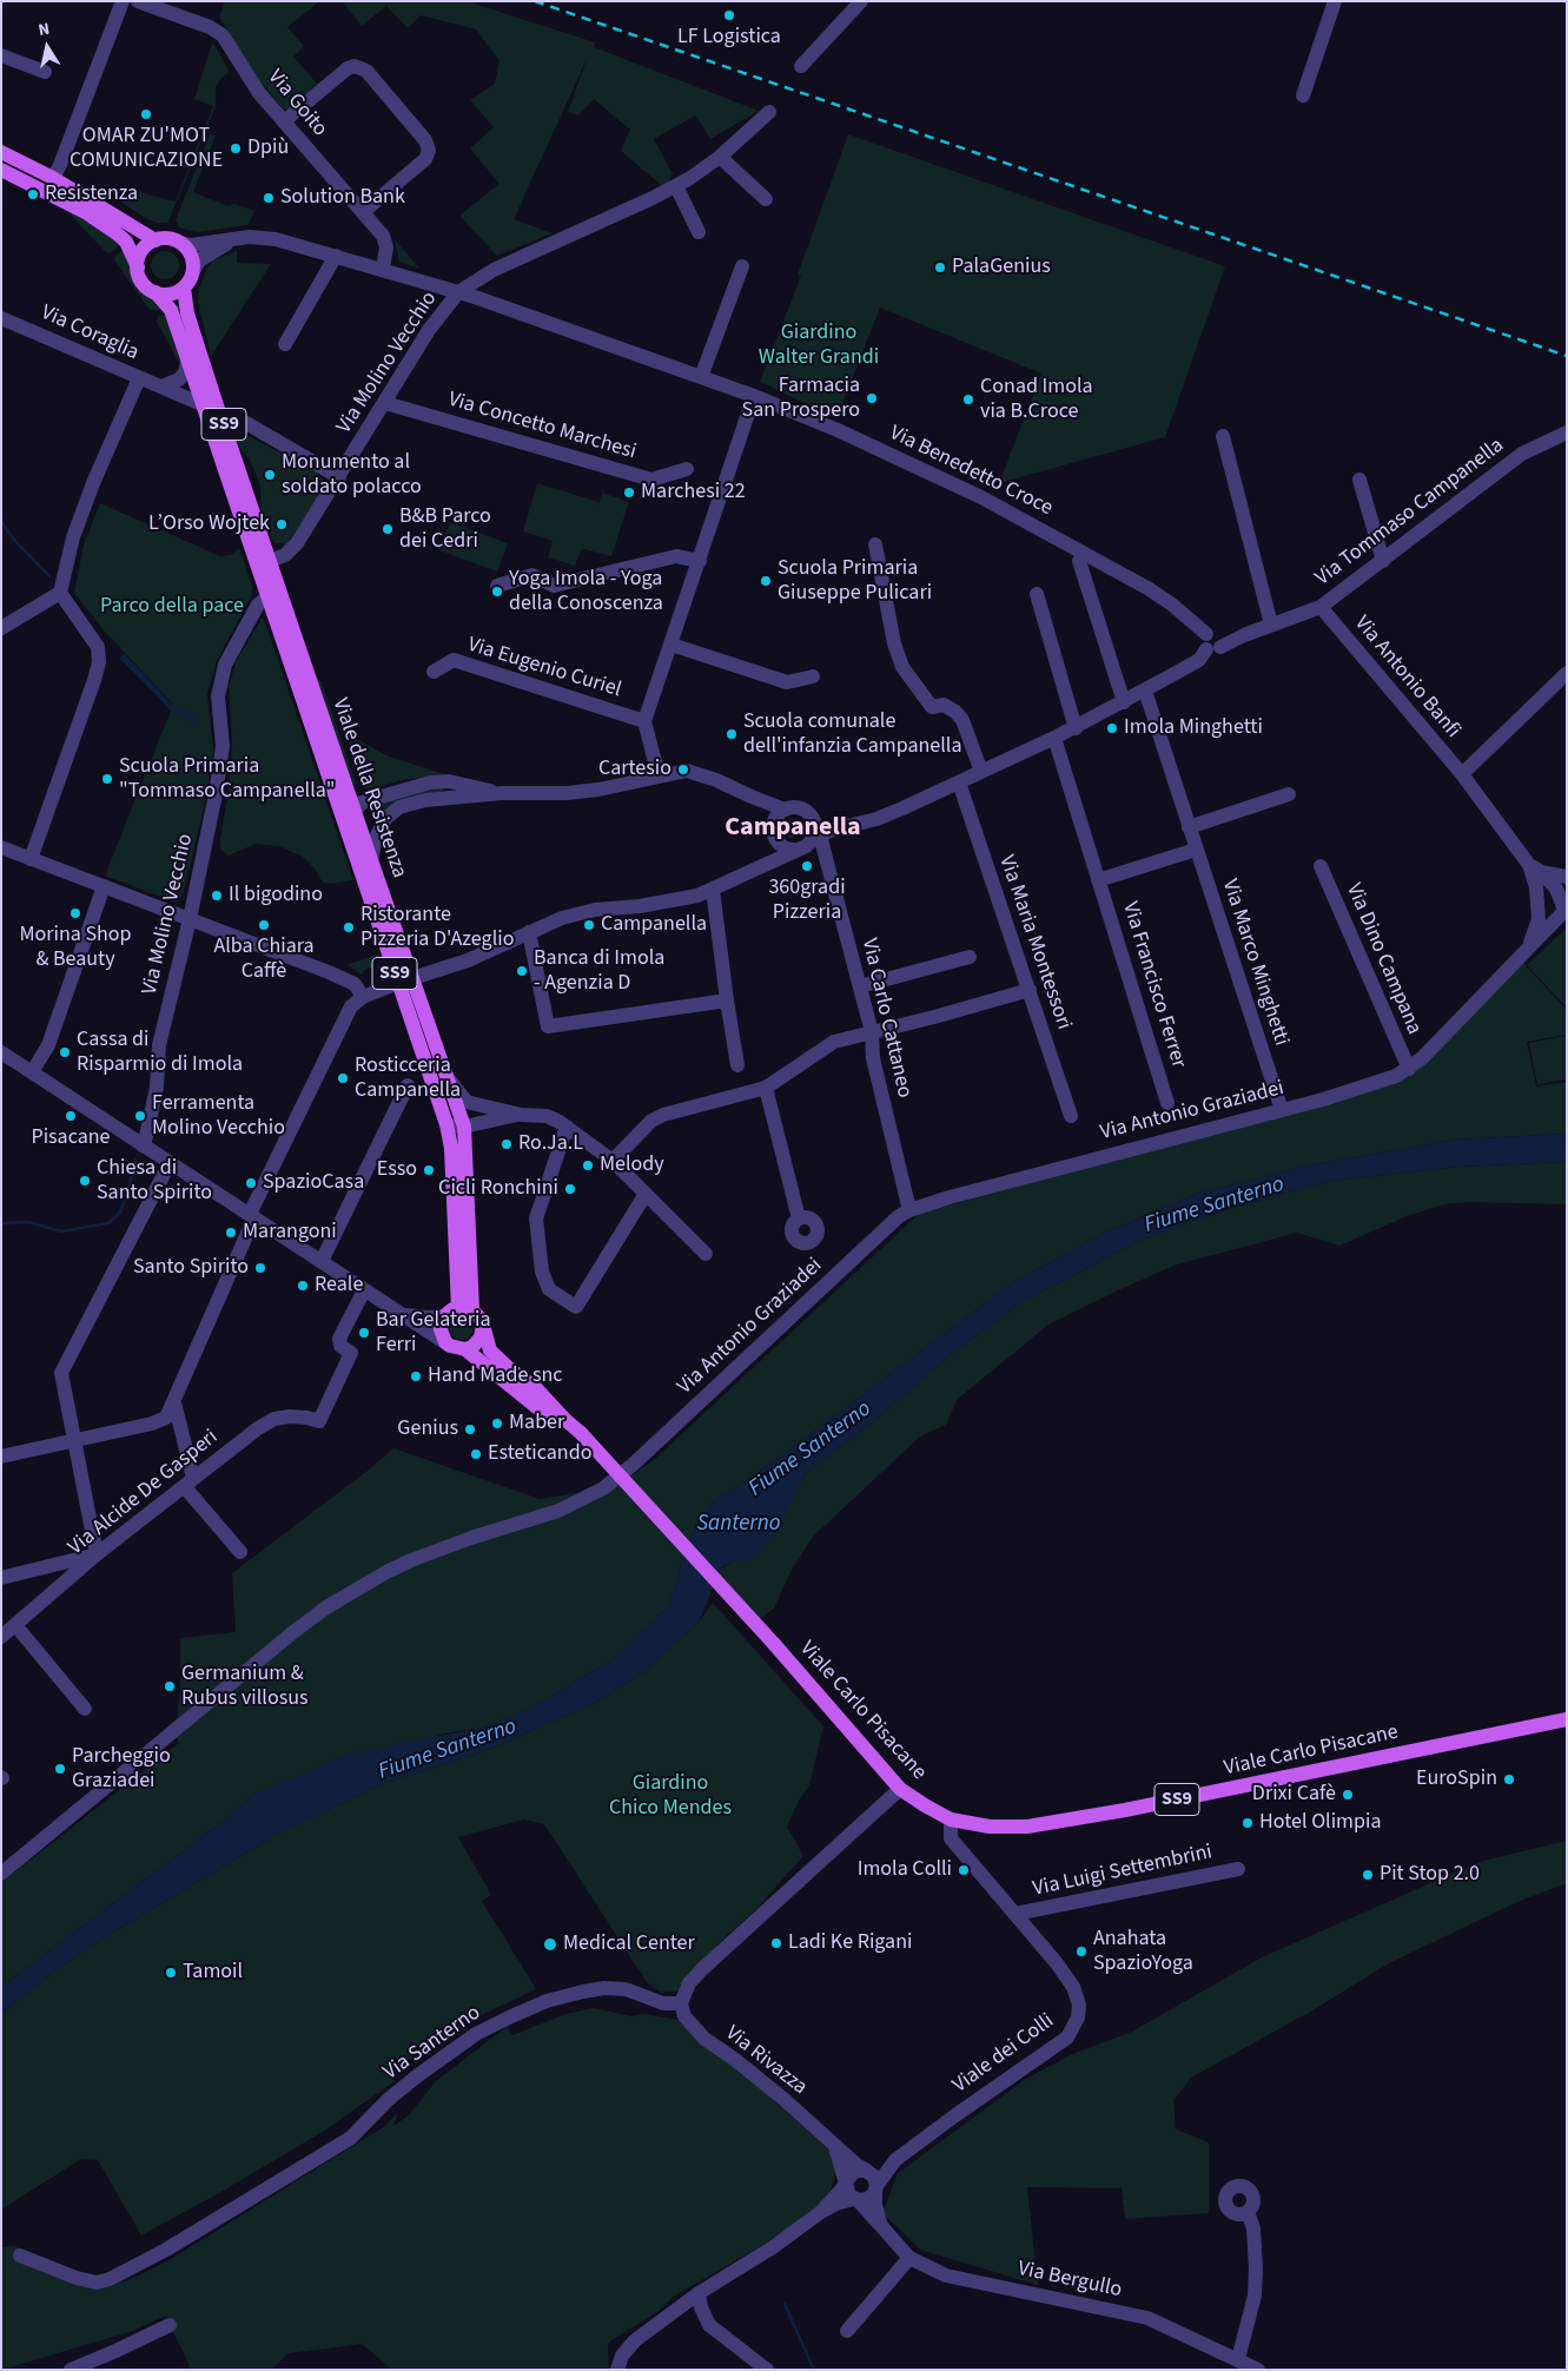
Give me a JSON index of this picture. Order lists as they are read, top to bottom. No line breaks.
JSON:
{"streets":{"main road":["SS9","Viale della Resistenza","Viale Carlo Pisacane"],"street":["Via Goito","Via Coraglia","Via Molino Vecchio","Via Concetto Marchesi","Via Benedetto Croce","Via Tommaso Campanella","Via Eugenio Curiel","Via Antonio Banfi","Via Maria Montessori","Via Dino Campana","Via Marco Minghetti","Via Francisco Ferrer","Via Carlo Cattaneo","Via Antonio Graziadei","Via Alcide De Gasperi","Via Luigi Settembrini","Via Santerno","Viale dei Colli","Via Rivazza","Via Bergullo"]},"crossings":[["Via Goito","Via Benedetto Croce"],["Via Coraglia","Viale della Resistenza"],["Via Molino Vecchio","Via Concetto Marchesi"],["Via Molino Vecchio","Via Benedetto Croce"],["Via Molino Vecchio","Viale della Resistenza"],["Via Molino Vecchio","Viale Carlo Pisacane"],["Via Benedetto Croce","Via Tommaso Campanella"],["Via Benedetto Croce","Viale della Resistenza"],["Via Tommaso Campanella","Via Antonio Banfi"],["Via Tommaso Campanella","Viale della Resistenza"],["Via Tommaso Campanella","Via Maria Montessori"],["Via Tommaso Campanella","Via Marco Minghetti"],["Via Tommaso Campanella","Via Francisco Ferrer"],["Via Tommaso Campanella","Via Carlo Cattaneo"],["Via Tommaso Campanella","Viale Carlo Pisacane"],["Via Antonio Banfi","Via Antonio Graziadei"],["Viale della Resistenza","Viale Carlo Pisacane"],["Via Dino Campana","Via Antonio Graziadei"],["Via Marco Minghetti","Via Francisco Ferrer"],["Via Marco Minghetti","Via Antonio Graziadei"],["Via Carlo Cattaneo","Via Antonio Graziadei"],["Via Alcide De Gasperi","Viale Carlo Pisacane"],["Viale Carlo Pisacane","Viale dei Colli"],["Via Luigi Settembrini","Viale dei Colli"],["Via Santerno","Via Rivazza"],["Viale dei Colli","Via Rivazza"],["Viale dei Colli","Via Bergullo"],["Via Rivazza","Via Bergullo"]],"districts":["Campanella"],"water":["Fiume Santerno","Santerno"],"parks":["Giardino Walter Grandi","Parco della pace","Giardino Chico Mendes"],"places":["LF Logistica","OMAR ZU'MOT COMUNICAZIONE","Dpiù","Resistenza","Solution Bank","PalaGenius","Farmacia San Prospero","Conad Imola via B.Croce","Monumento al soldato polacco","Marchesi 22","L’Orso Wojtek","B&B Parco dei Cedri","Scuola Primaria Giuseppe Pulicari","Yoga Imola - Yoga della Conoscenza","Imola Minghetti","Scuola comunale dell'infanzia Campanella","Cartesio","Scuola Primaria \"Tommaso Campanella\"","360gradi Pizzeria","Il bigodino","Morina Shop & Beauty","Alba Chiara Caffè","Campanella","Ristorante Pizzeria D'Azeglio","Banca di Imola - Agenzia D","Cassa di Risparmio di Imola","Rosticceria Campanella","Pisacane","Ferramenta Molino Vecchio","Ro.Ja.L","Melody","Esso","Chiesa di Santo Spirito","SpazioCasa","Cicli Ronchini","Marangoni","Santo Spirito","Reale","Bar Gelateria Ferri","Hand Made snc","Maber","Genius","Esteticando","Germanium & Rubus villosus","Parcheggio Graziadei","EuroSpin","Drixi Cafè","Hotel Olimpia","Imola Colli","Pit Stop 2.0","Ladi Ke Rigani","Medical Center","Anahata SpazioYoga","Tamoil"],"north":"top"}
